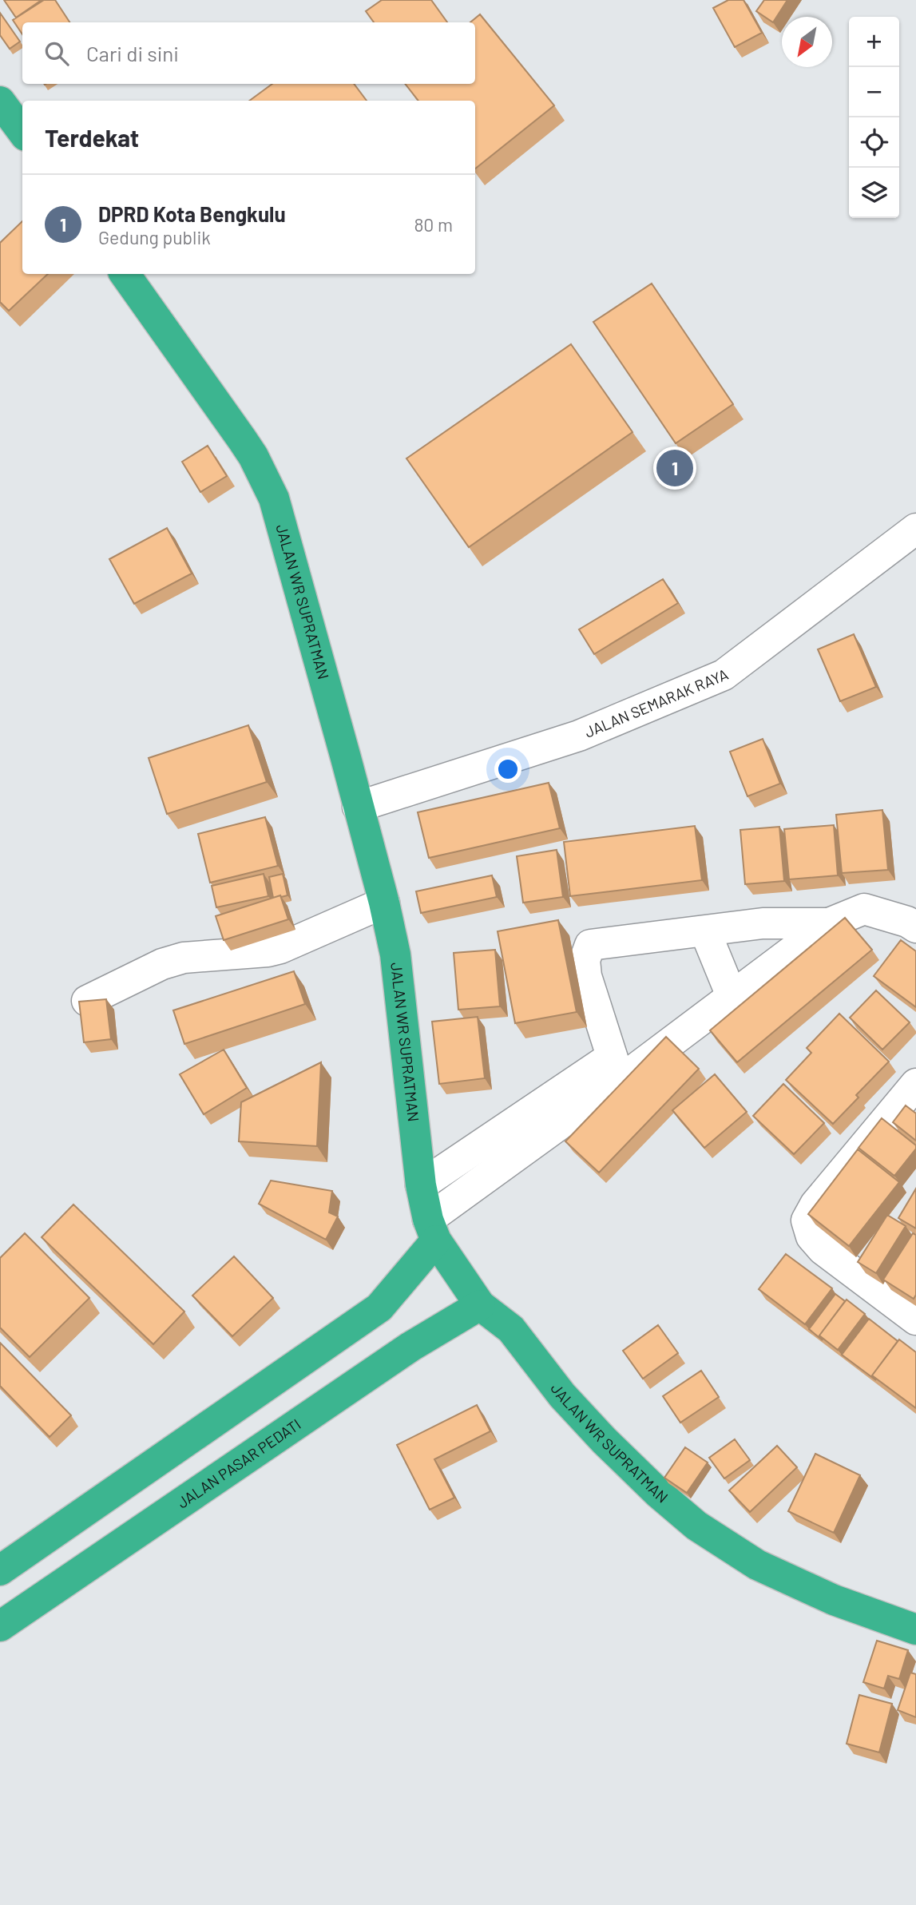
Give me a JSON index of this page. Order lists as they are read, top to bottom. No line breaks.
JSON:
{"streets":{"highway":["JALAN WR SUPRATMAN","JALAN PASAR PEDATI"],"street":["JALAN SEMARAK RAYA"]},"crossings":[["JALAN WR SUPRATMAN","JALAN SEMARAK RAYA"],["JALAN WR SUPRATMAN","JALAN PASAR PEDATI"]],"north":"bottom left","page":{"map_buttons":["+","−"],"search":"Cari di sini","heading":"Terdekat","list":[{"mark":"1","name":"DPRD Kota Bengkulu","note":"Gedung publik","value":"80 m"}],"pins":"1"}}
